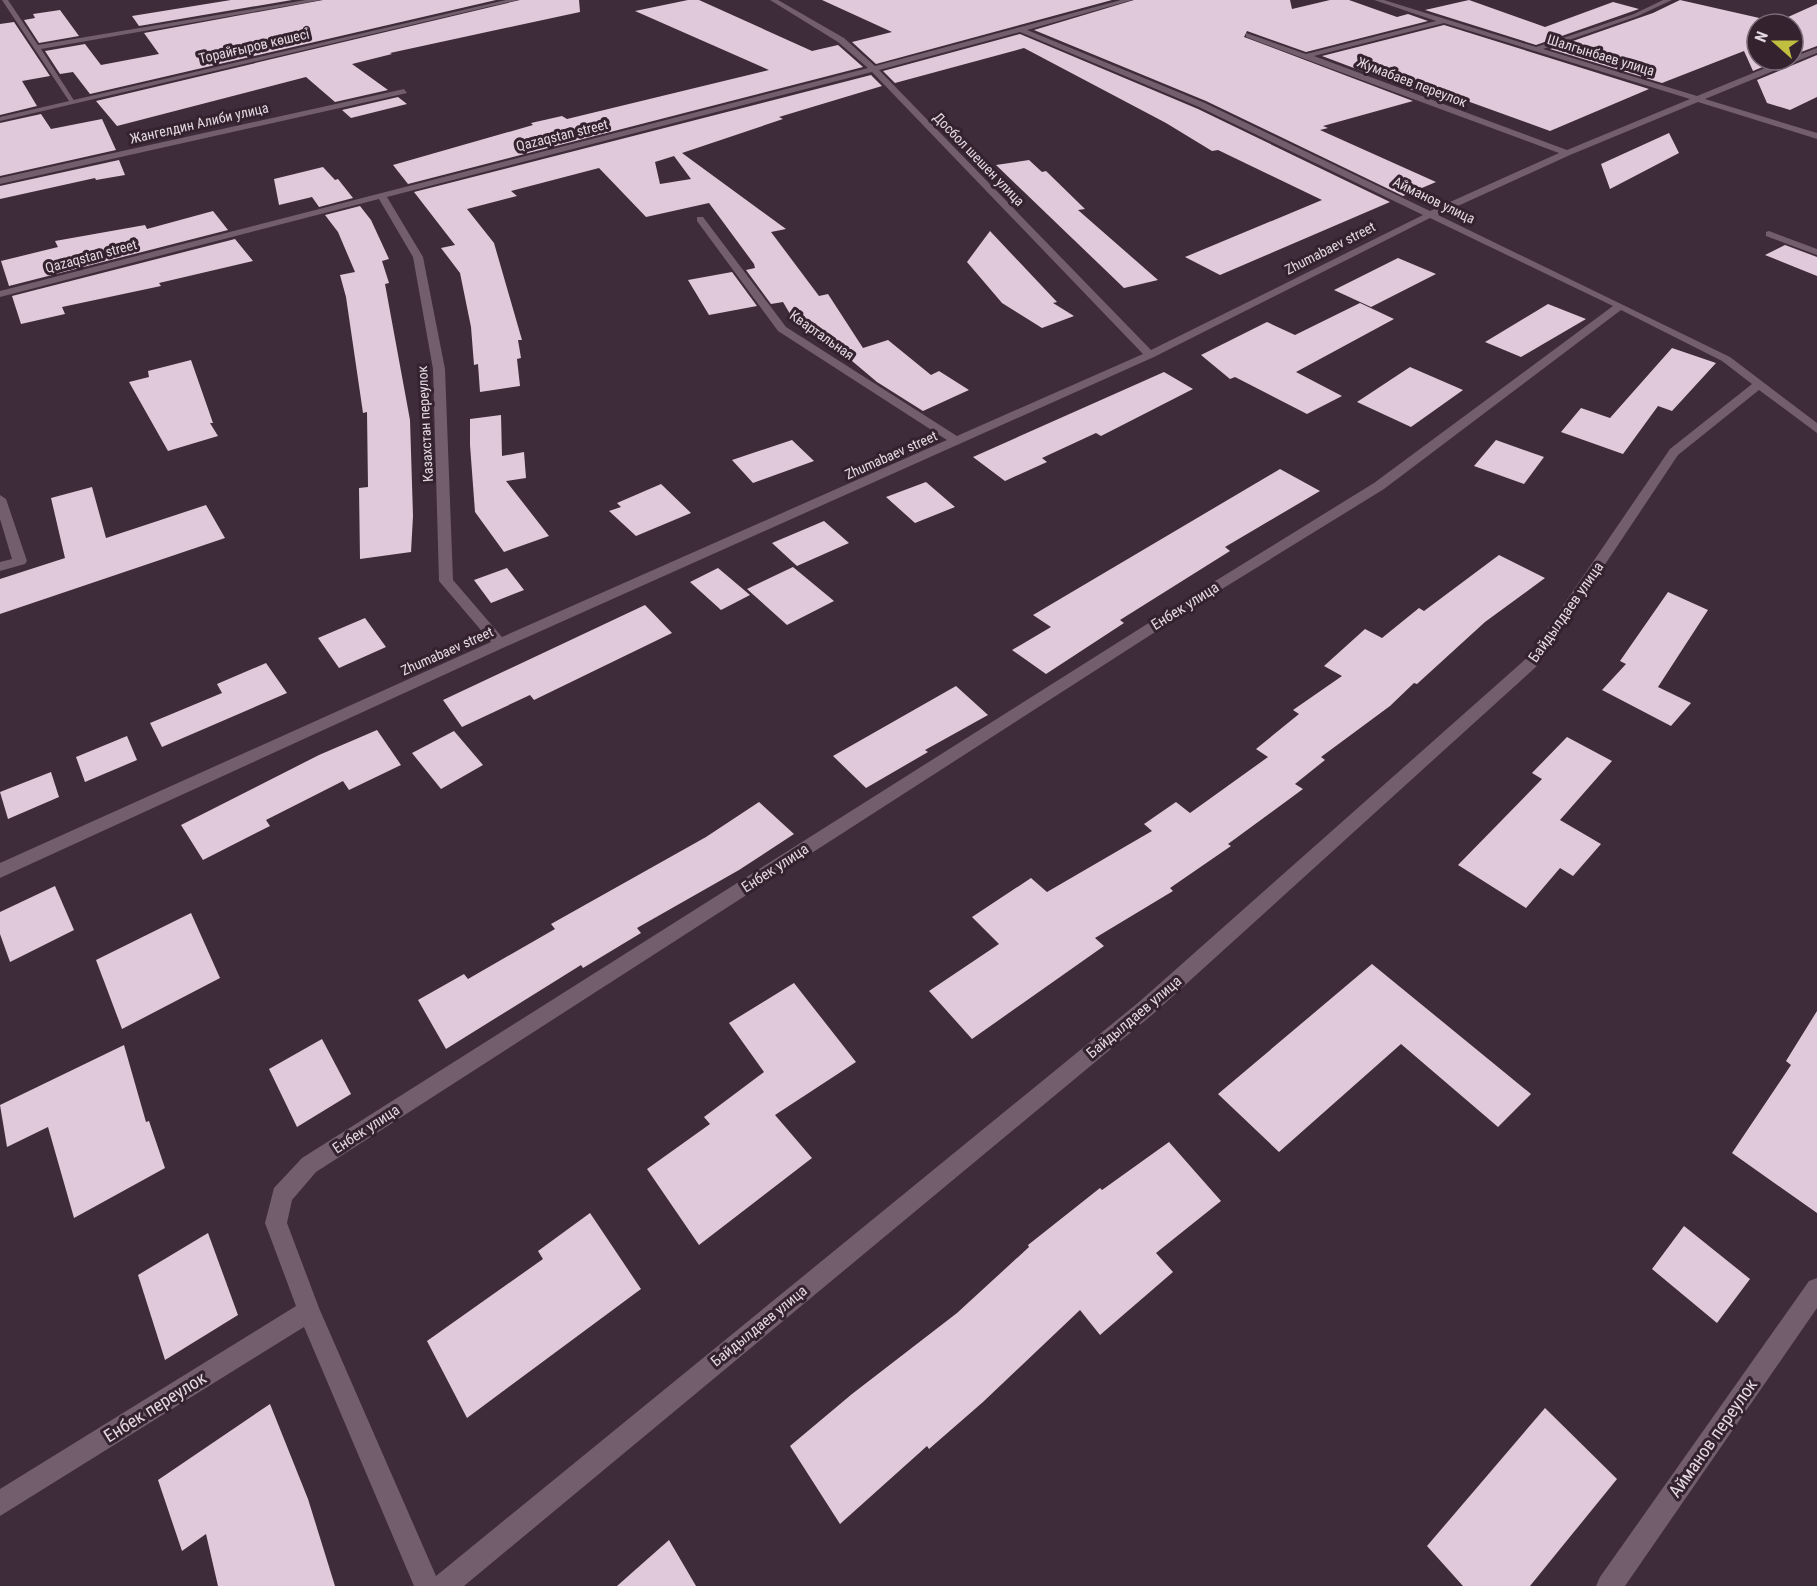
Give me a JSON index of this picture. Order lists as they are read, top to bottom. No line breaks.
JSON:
{"streets":{"street":["Торайғыров көшесі","Шалгынбаев улица","Жумабаев переулок","Жангелдин Алиби улица","Qazaqstan street","Досбол шешен улица","Айманов улица","Zhumabaev street","Квартальная","Казахстан переулок","Енбек улица","Байдылдаев улица","Енбек переулок","Айманов переулок"]},"crossings":[["Шалгынбаев улица","Zhumabaev street"],["Жумабаев переулок","Zhumabaev street"],["Qazaqstan street","Досбол шешен улица"],["Qazaqstan street","Айманов улица"],["Qazaqstan street","Казахстан переулок"],["Досбол шешен улица","Zhumabaev street"],["Айманов улица","Zhumabaev street"],["Айманов улица","Енбек улица"],["Айманов улица","Байдылдаев улица"],["Zhumabaev street","Квартальная"],["Zhumabaev street","Казахстан переулок"],["Енбек улица","Енбек переулок"]],"north":"left"}
